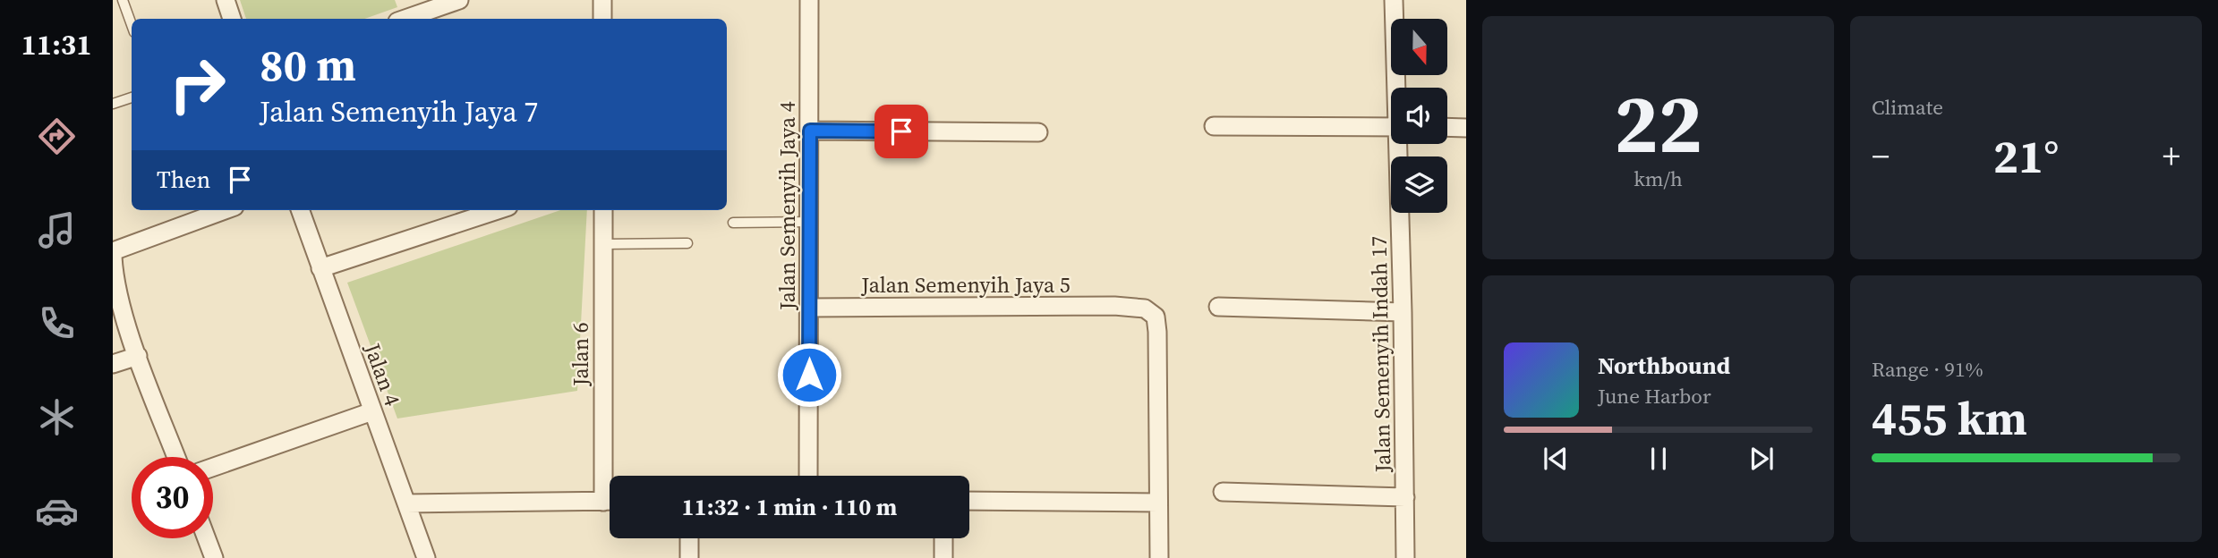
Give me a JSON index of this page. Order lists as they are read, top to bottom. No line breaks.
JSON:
{"streets":{"street":["Jalan Semenyih Jaya 4","Jalan Semenyih Jaya 5","Jalan 6","Jalan Semenyih Indah 17","Jalan 4"]},"crossings":[["Jalan Semenyih Jaya 4","Jalan Semenyih Jaya 5"]],"north":"bottom","page":{"tabs":"11:31","tile":[["22","km/h"],"Climate",["Range · 91%","455 km"]],"turn":["80 m","Jalan Semenyih Jaya 7"],"heat":["−","21°","+"],"then":"Then","song":["Northbound","June Harbor"],"limit":"30","trip":"11:32 · 1 min · 110 m"}}
